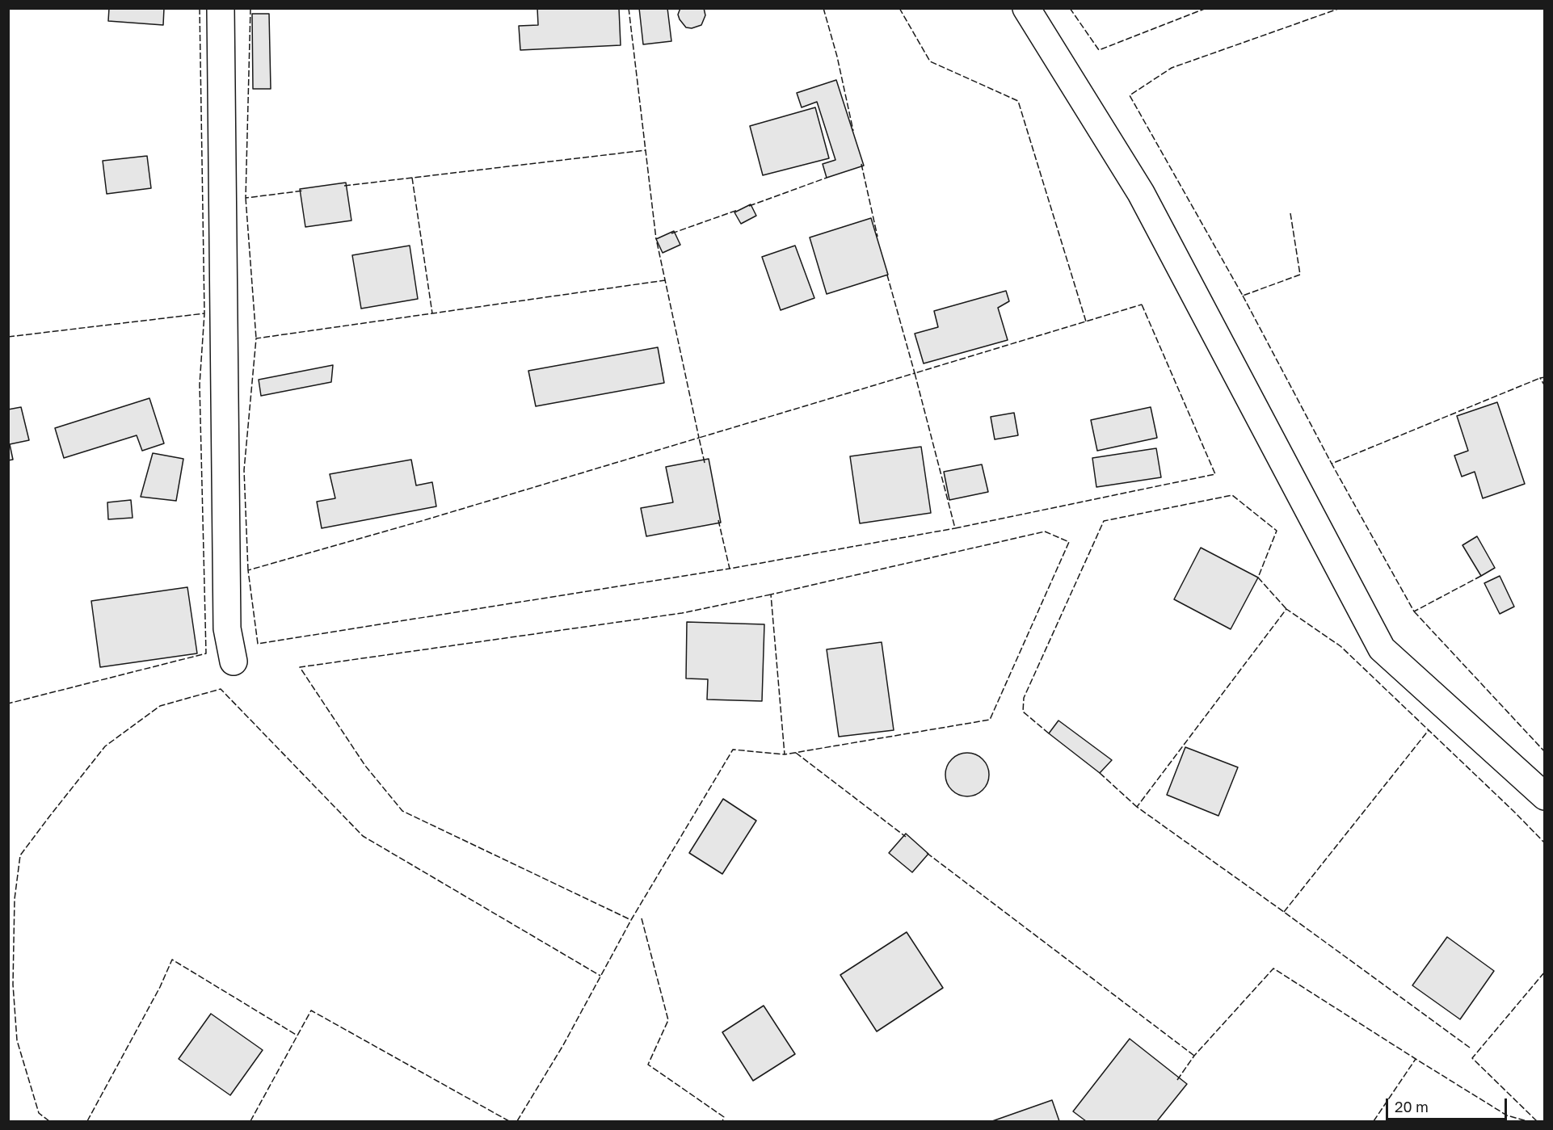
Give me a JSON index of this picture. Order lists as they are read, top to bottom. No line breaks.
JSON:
{"scale_bar":"20 m"}
